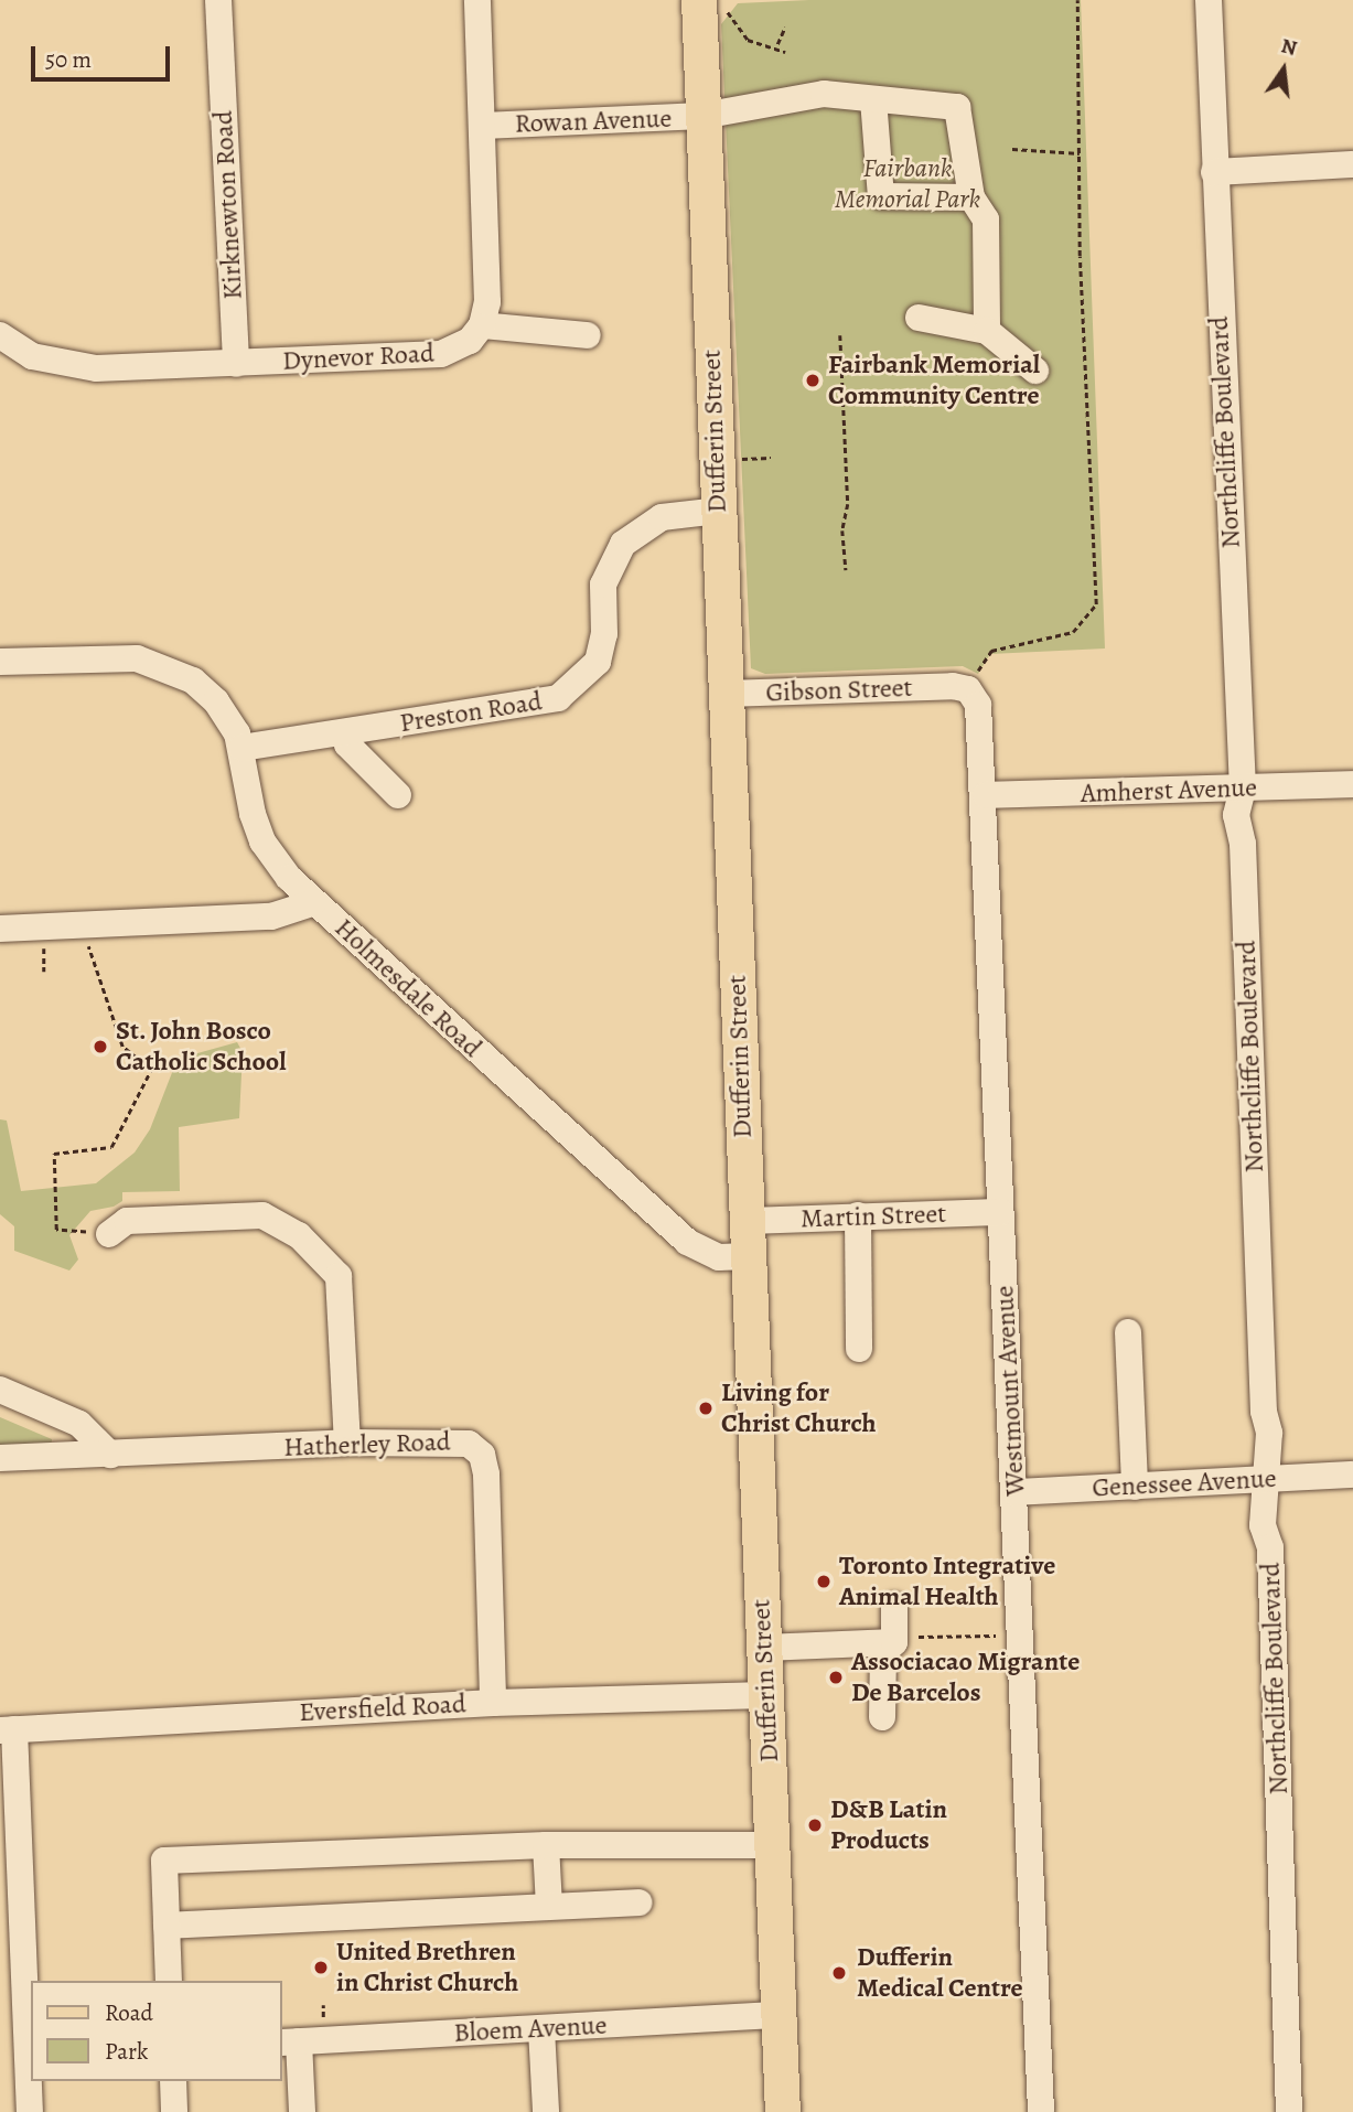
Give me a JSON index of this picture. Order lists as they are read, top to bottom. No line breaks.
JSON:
{"streets":{"main road":["Dufferin Street"],"street":["Rowan Avenue","Kirknewton Road","Dynevor Road","Northcliffe Boulevard","Gibson Street","Preston Road","Amherst Avenue","Holmesdale Road","Martin Street","Westmount Avenue","Hatherley Road","Genessee Avenue","Eversfield Road","Bloem Avenue"]},"crossings":[["Rowan Avenue","Dufferin Street"],["Kirknewton Road","Dynevor Road"],["Dufferin Street","Gibson Street"],["Dufferin Street","Preston Road"],["Dufferin Street","Holmesdale Road"],["Dufferin Street","Martin Street"],["Dufferin Street","Eversfield Road"],["Dufferin Street","Bloem Avenue"],["Northcliffe Boulevard","Amherst Avenue"],["Northcliffe Boulevard","Genessee Avenue"],["Gibson Street","Westmount Avenue"],["Amherst Avenue","Westmount Avenue"],["Martin Street","Westmount Avenue"],["Westmount Avenue","Genessee Avenue"],["Hatherley Road","Eversfield Road"]],"parks":["Fairbank Memorial Park"],"places":["Fairbank Memorial Community Centre","St. John Bosco Catholic School","Living for Christ Church","Toronto Integrative Animal Health","Associacao Migrante De Barcelos","D&B Latin Products","United Brethren in Christ Church","Dufferin Medical Centre"],"legend":["Road","Park"],"scale_bar":"50 m","north":"top"}
